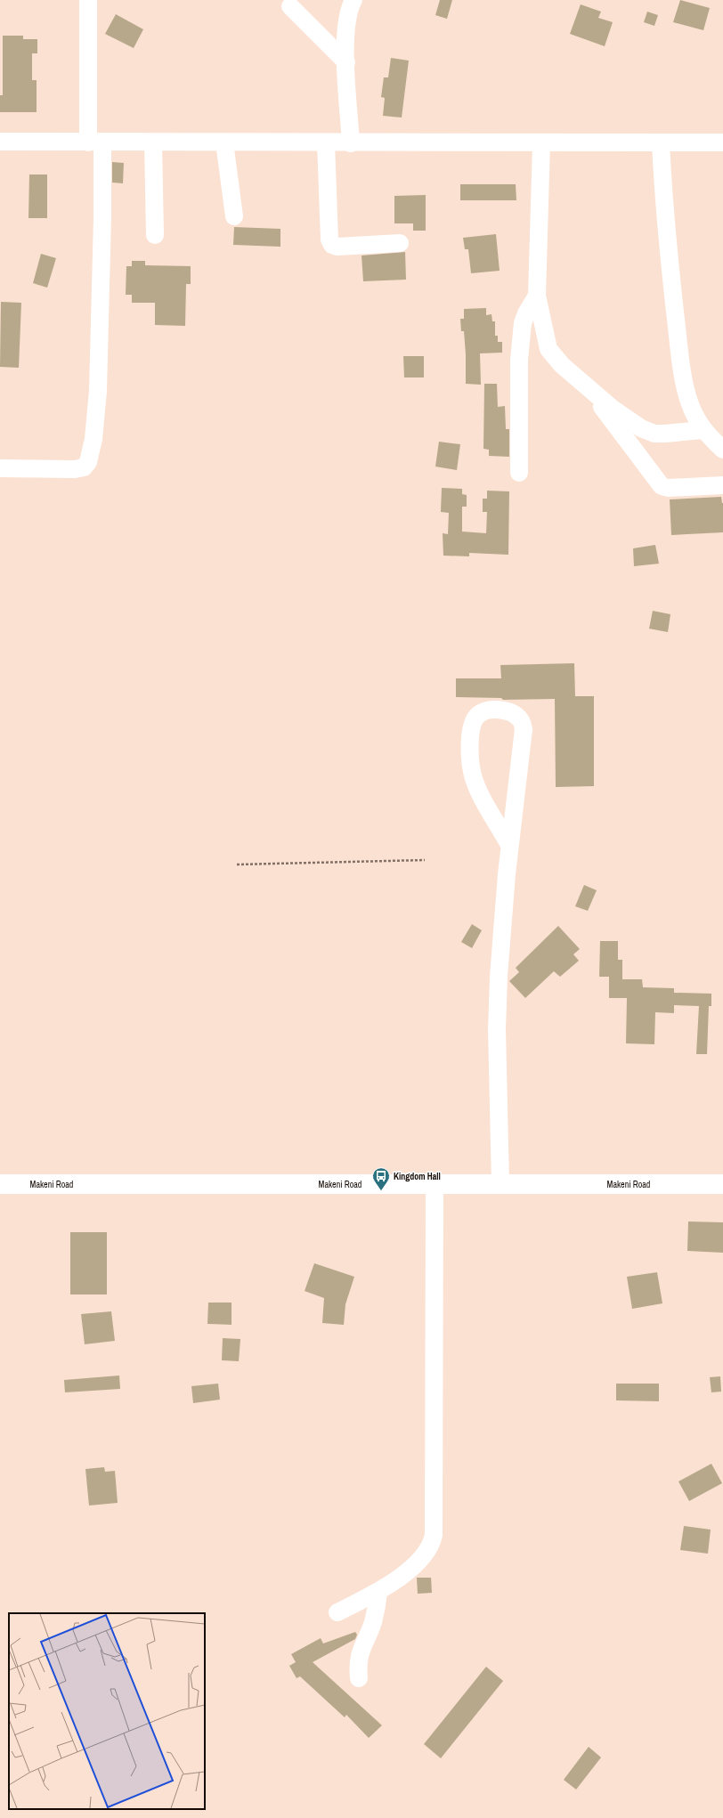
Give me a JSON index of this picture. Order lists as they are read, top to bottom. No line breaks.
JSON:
{"streets":{"main road":["Makeni Road"]},"places":{"bus stop":["Kingdom Hall"]}}
